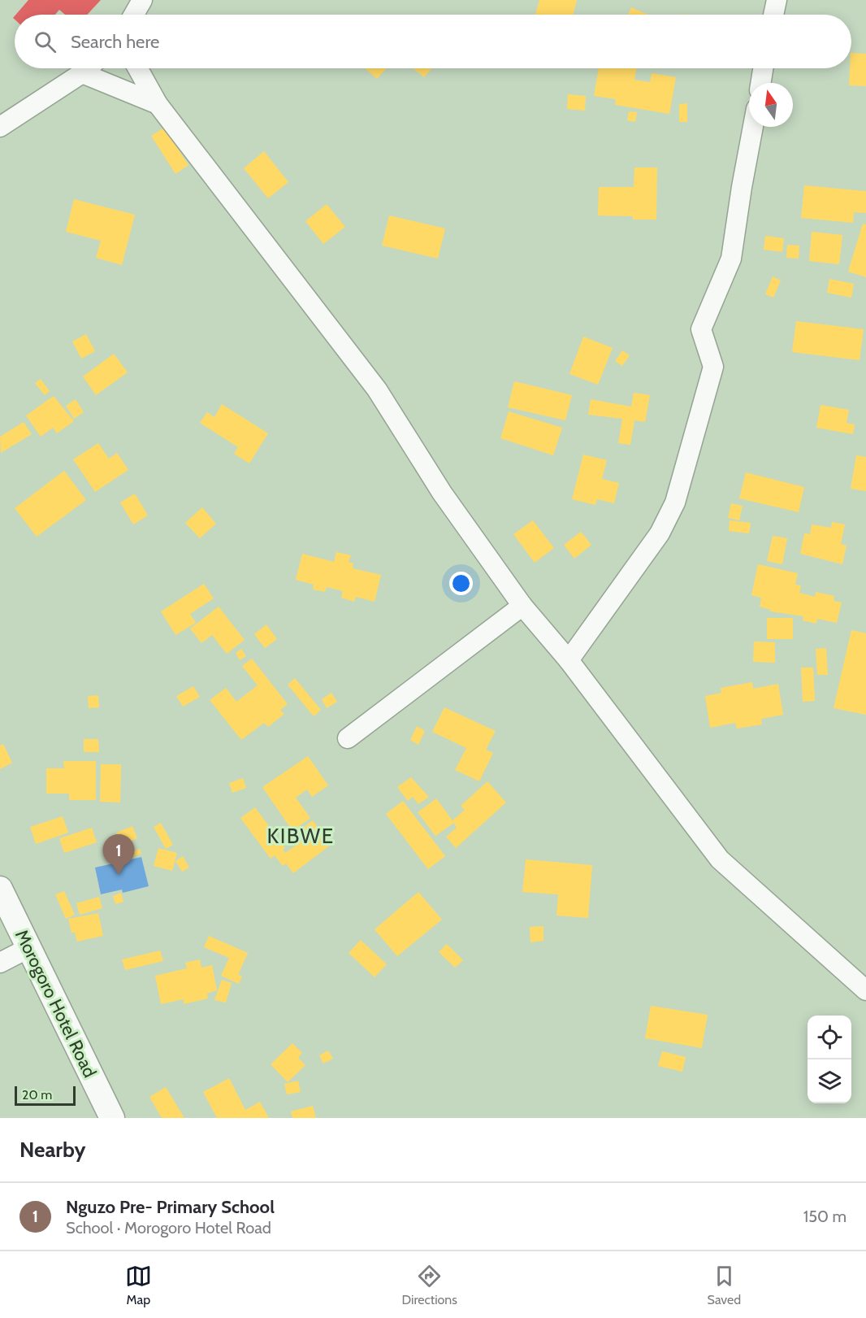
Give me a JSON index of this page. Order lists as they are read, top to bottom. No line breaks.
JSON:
{"streets":{"street":["Morogoro Hotel Road"]},"districts":["KIBWE"],"scale_bar":"20 m","north":"top","page":{"search":"Search here","pins":"1","scale":"20 m","heading":"Nearby","list":[{"mark":"1","name":"Nguzo Pre- Primary School","note":"School · Morogoro Hotel Road","value":"150 m"}],"nav":["Map","Directions","Saved"]}}
